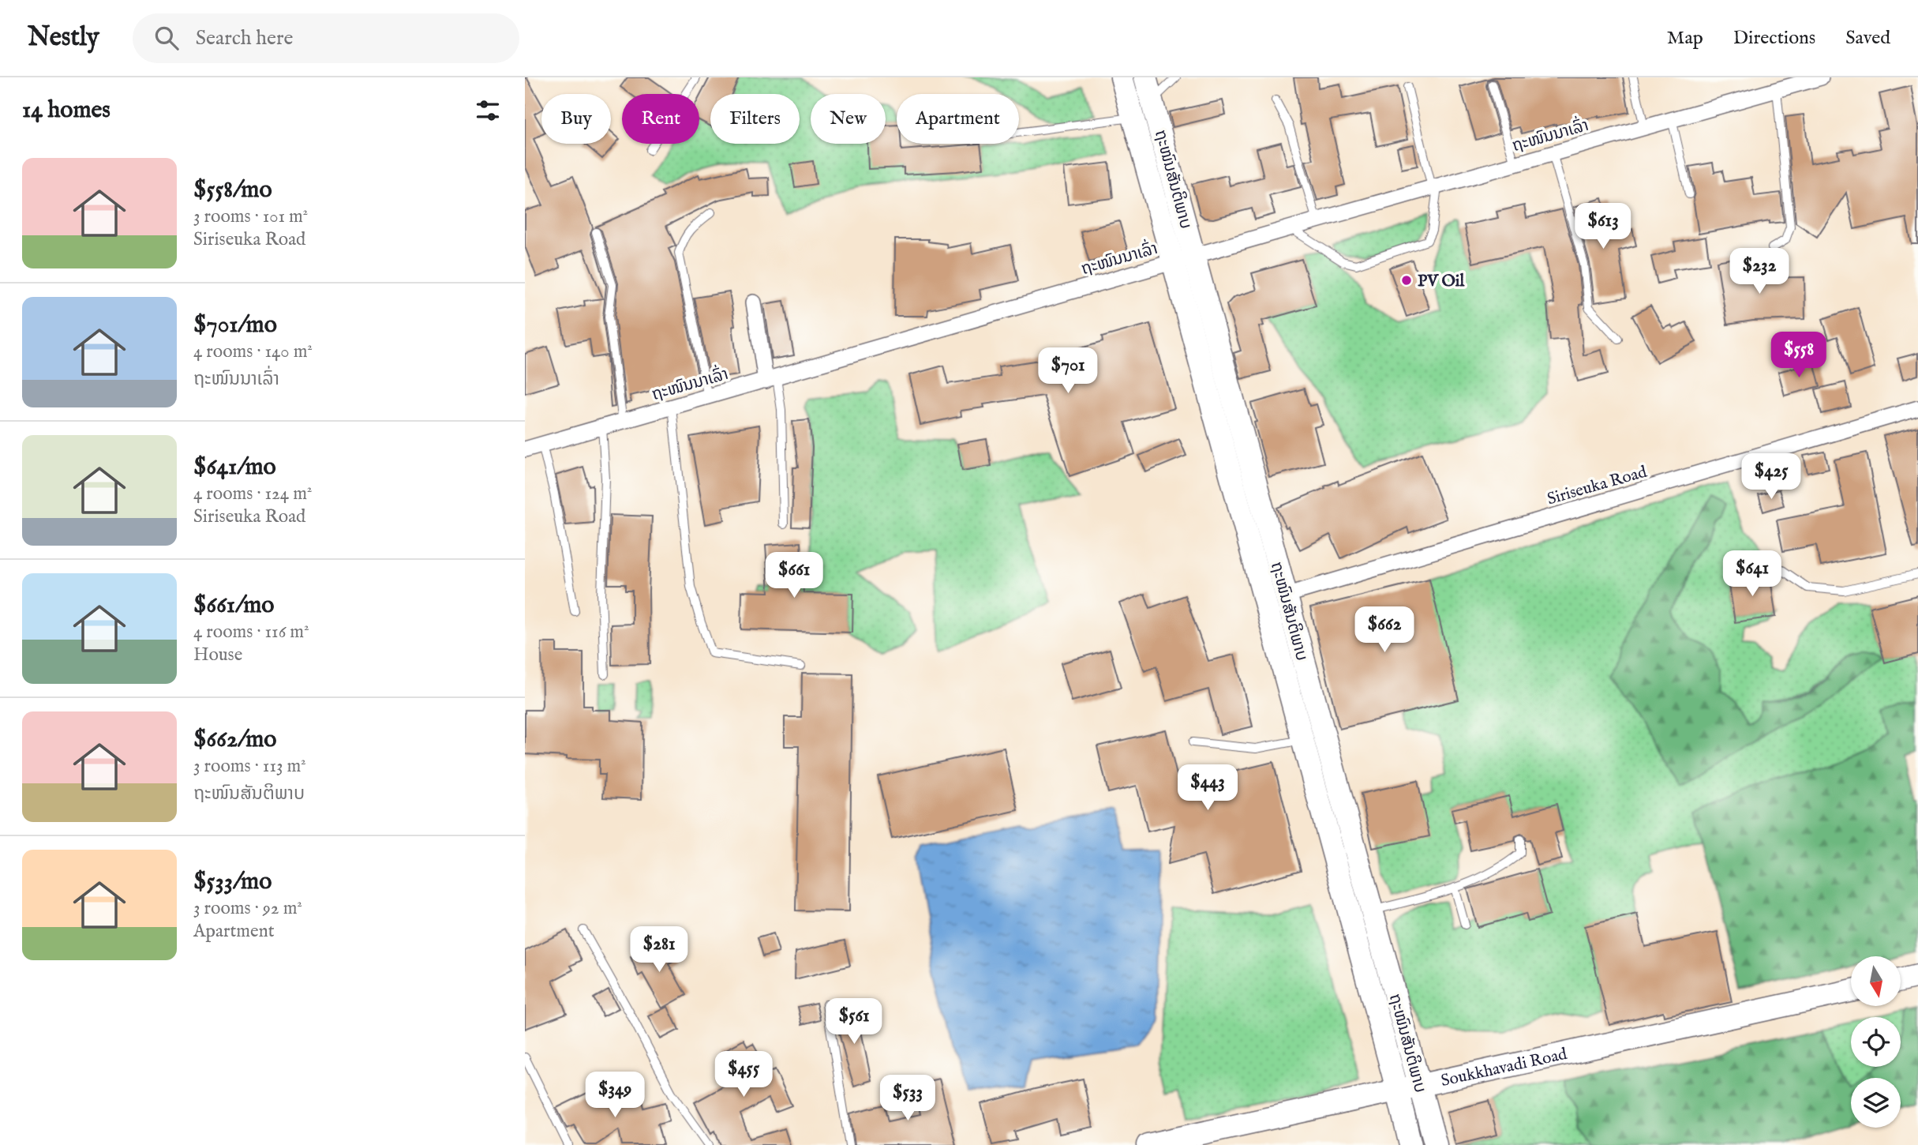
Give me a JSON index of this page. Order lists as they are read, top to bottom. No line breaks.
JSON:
{"streets":{"street":["ຖະໜົນນາເລົ່າ","ຖະໜົນສັນຕິພາບ","Siriseuka Road","Soukkhavadi Road"]},"crossings":[["ຖະໜົນນາເລົ່າ","ຖະໜົນສັນຕິພາບ"],["ຖະໜົນສັນຕິພາບ","Siriseuka Road"],["ຖະໜົນສັນຕິພາບ","Soukkhavadi Road"]],"places":["PV Oil"],"north":"bottom","page":{"header":"Nestly","search":"Search here","nav":["Map","Directions","Saved"],"heading":"14 homes","chip":["Buy","Rent","Filters","New","Apartment"],"list":[{"name":"$558/mo","note":"3 rooms · 101 m² · Siriseuka Road"},{"name":"$701/mo","note":"4 rooms · 140 m² · ຖະໜົນນາເລົ່າ"},{"name":"$641/mo","note":"4 rooms · 124 m² · Siriseuka Road"},{"name":"$661/mo","note":"4 rooms · 116 m² · House"},{"name":"$662/mo","note":"3 rooms · 113 m² · ຖະໜົນສັນຕິພາບ"},{"name":"$533/mo","note":"3 rooms · 92 m² · Apartment"}],"price":["$613","$232","$558","$701","$425","$641","$661","$662","$443","$281","$561","$455","$349","$533"]}}
